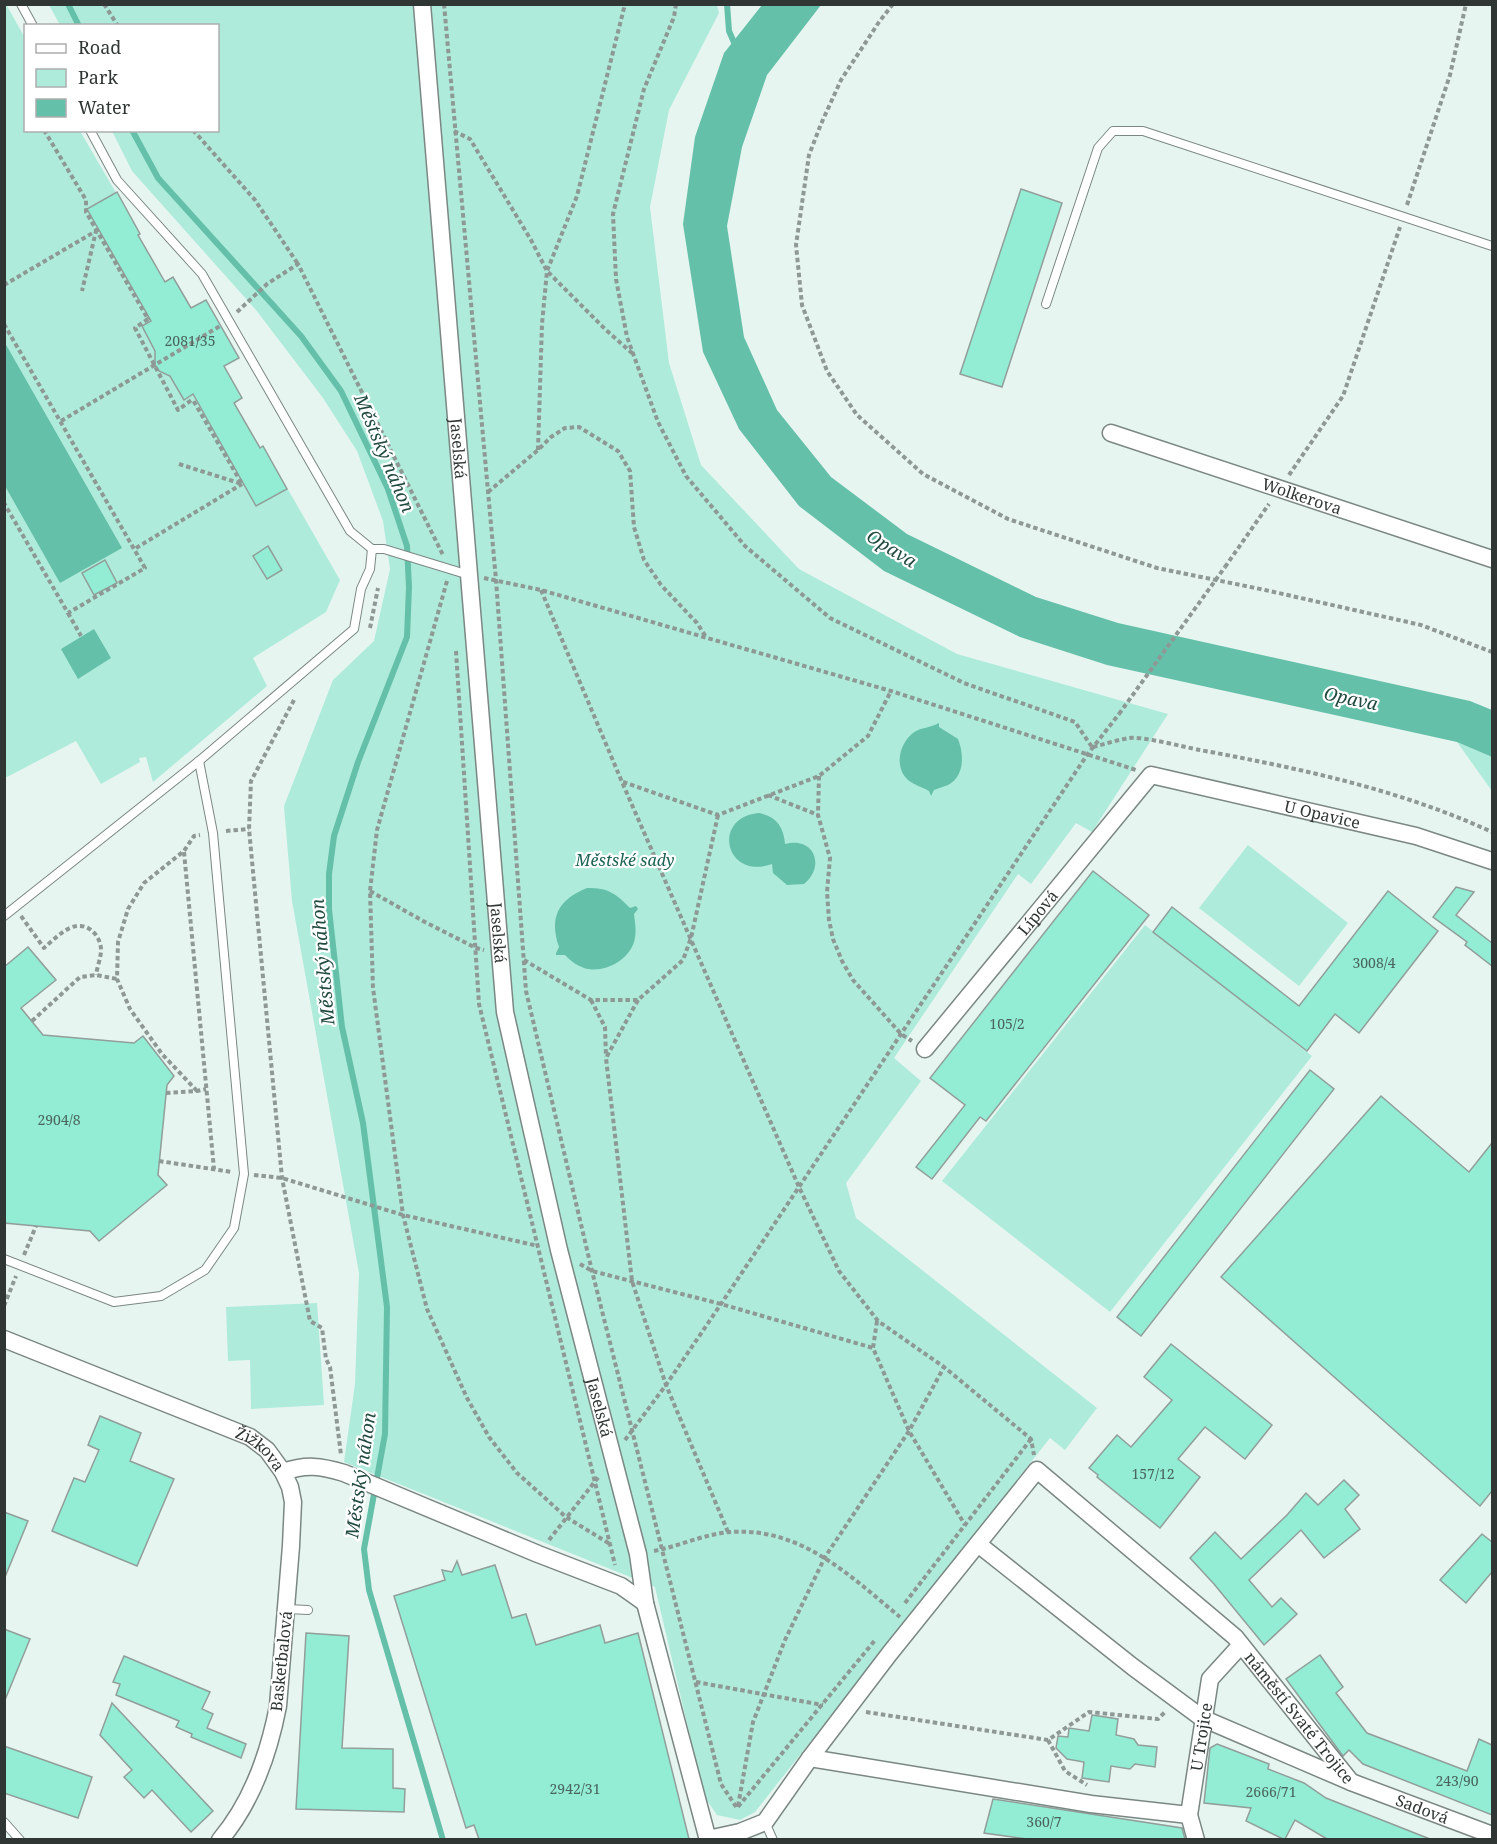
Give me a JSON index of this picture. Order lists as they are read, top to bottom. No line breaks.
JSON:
{"streets":{"street":["Jaselská","Wolkerova","U Opavice","Lípová","Žižkova","Basketbalová","náměstí Svaté Trojice","U Trojice","Sadová"]},"crossings":[["Jaselská","Žižkova"],["U Opavice","Lípová"],["Žižkova","Basketbalová"],["náměstí Svaté Trojice","U Trojice"],["náměstí Svaté Trojice","Sadová"]],"water":["Městský náhon","Opava"],"parks":["Městské sady"],"house_numbers":["2081/35","3008/4","105/2","2904/8","157/12","243/90","2942/31","2666/71","360/7"],"legend":["Road","Park","Water"]}
